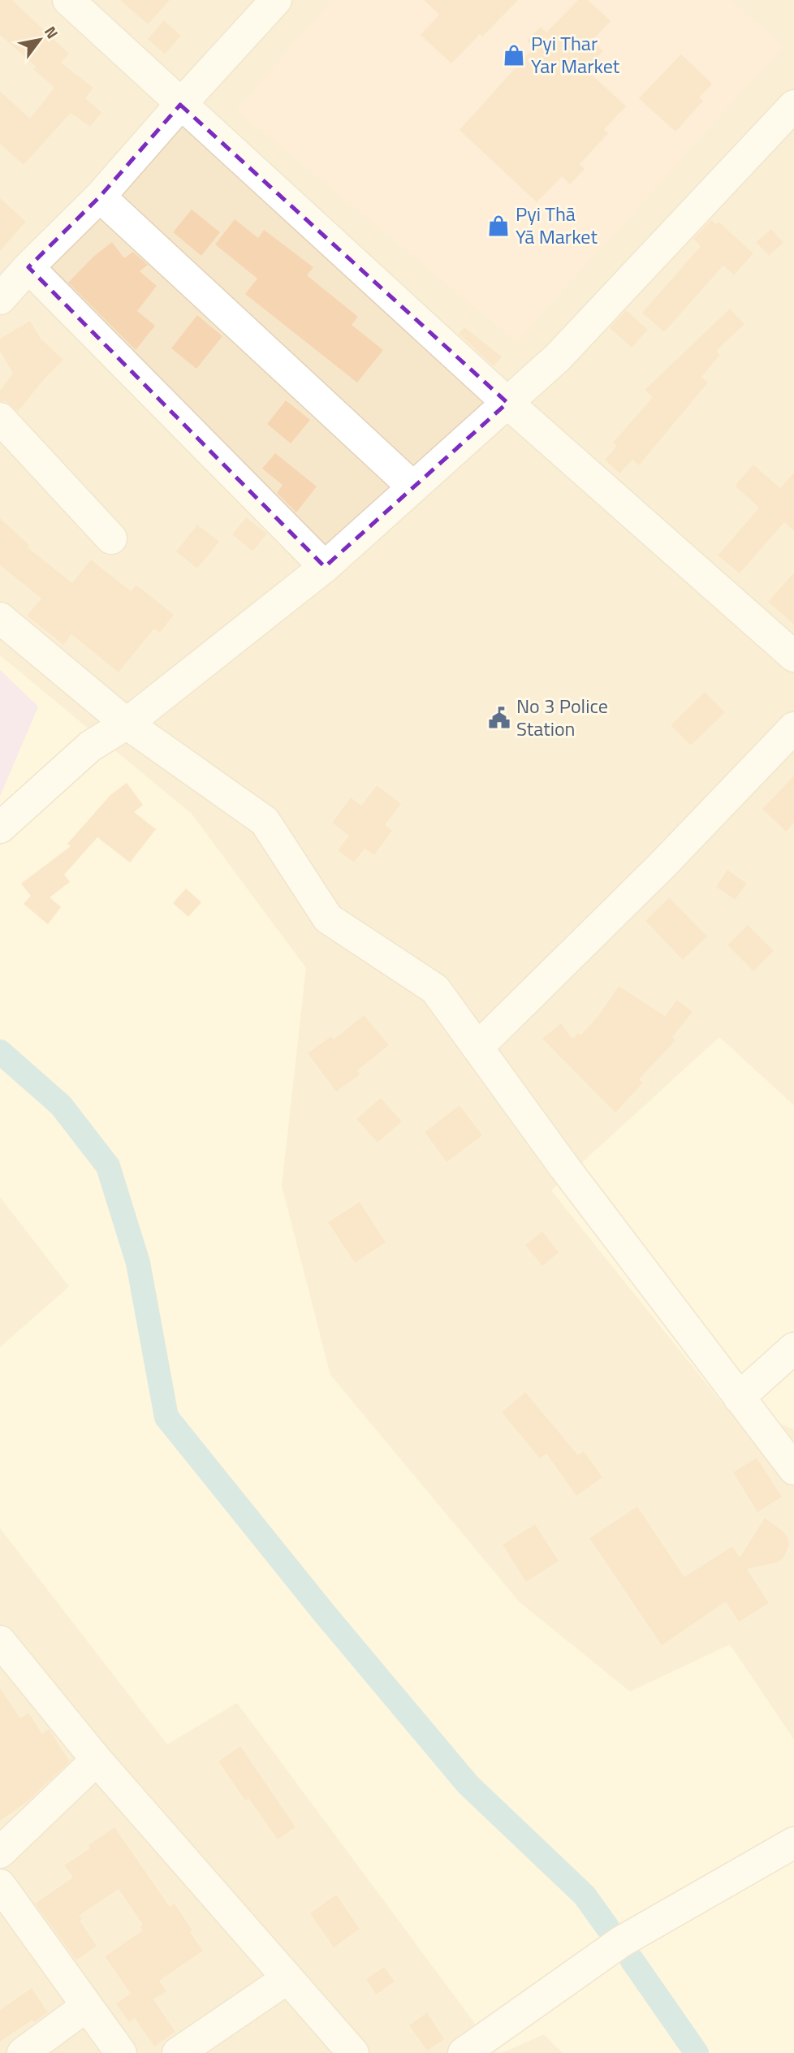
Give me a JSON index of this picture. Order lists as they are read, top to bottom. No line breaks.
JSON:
{"places":{"shop":["Pyi Thar Yar Market","Pyi Thā Yā Market"],"public building":["No 3 Police Station"]},"north":"top right"}
